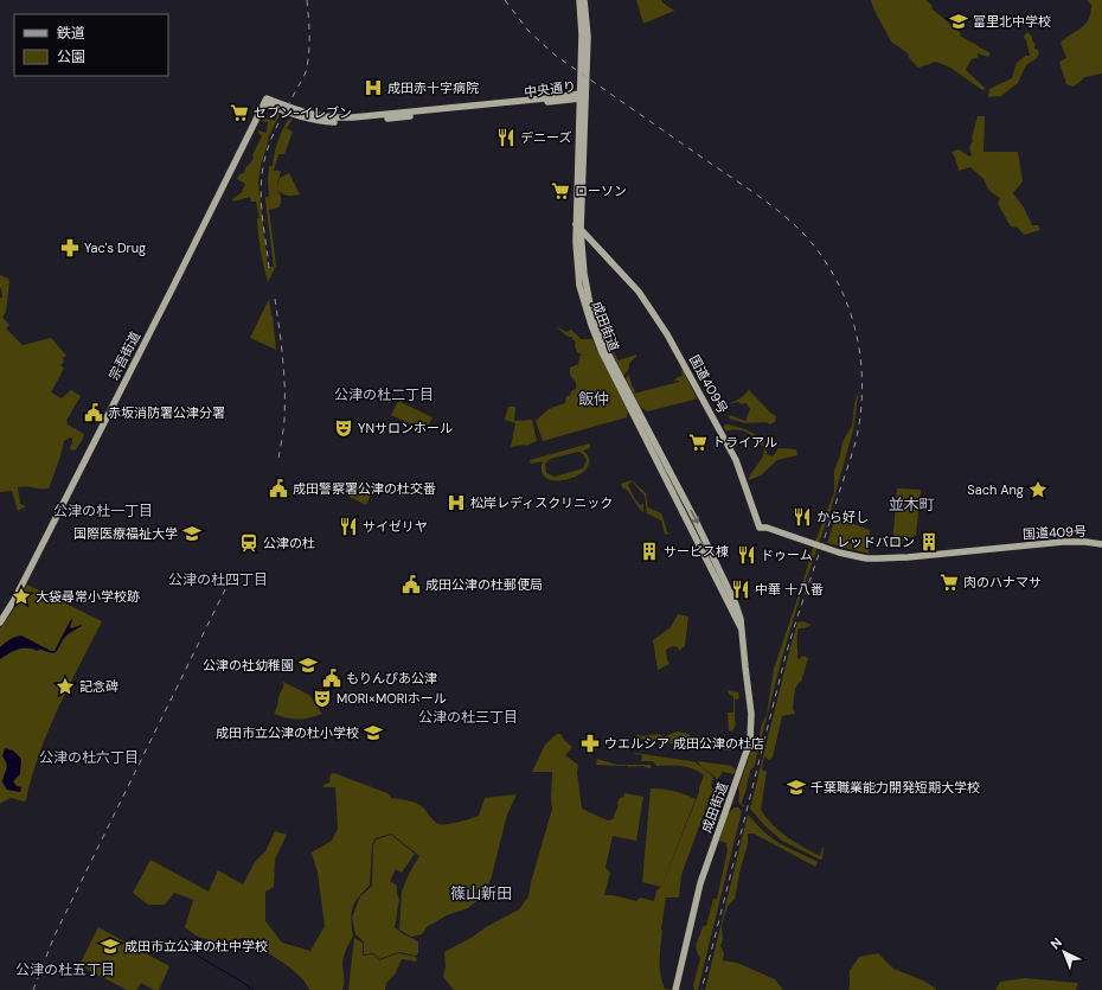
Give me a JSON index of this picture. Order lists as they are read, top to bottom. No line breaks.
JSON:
{"streets":{"highway":["中央通り","成田街道","宗吾街道","国道409号"]},"crossings":[["中央通り","成田街道"],["中央通り","宗吾街道"],["成田街道","国道409号"]],"districts":["公津の杜二丁目","飯仲","並木町","公津の杜一丁目","公津の杜四丁目","公津の杜三丁目","公津の杜六丁目","篠山新田","公津の杜五丁目"],"places":{"school or university":["富里北中学校","国際医療福祉大学","公津の社幼稚園","成田市立公津の杜小学校","千葉職業能力開発短期大学校","成田市立公津の杜中学校"],"hospital":["成田赤十字病院","松岸レディスクリニック"],"supermarket":["セブン-イレブン","ローソン","トライアル","肉のハナマサ"],"restaurant":["デニーズ","から好し","サイゼリヤ","ドゥーム","中華 十八番"],"pharmacy":["Yac's Drug","ウエルシア 成田公津の杜店"],"public building":["赤坂消防署公津分署","成田警察署公津の杜交番","成田公津の杜郵便局","もりんぴあ公津"],"theatre":["YNサロンホール","MORI×MORIホール"],"place":["Sach Ang","大袋尋常小学校跡","記念碑"],"building":["レッドバロン","サービス棟"],"station":["公津の杜"]},"legend":["鉄道","公園"],"north":"top left"}
